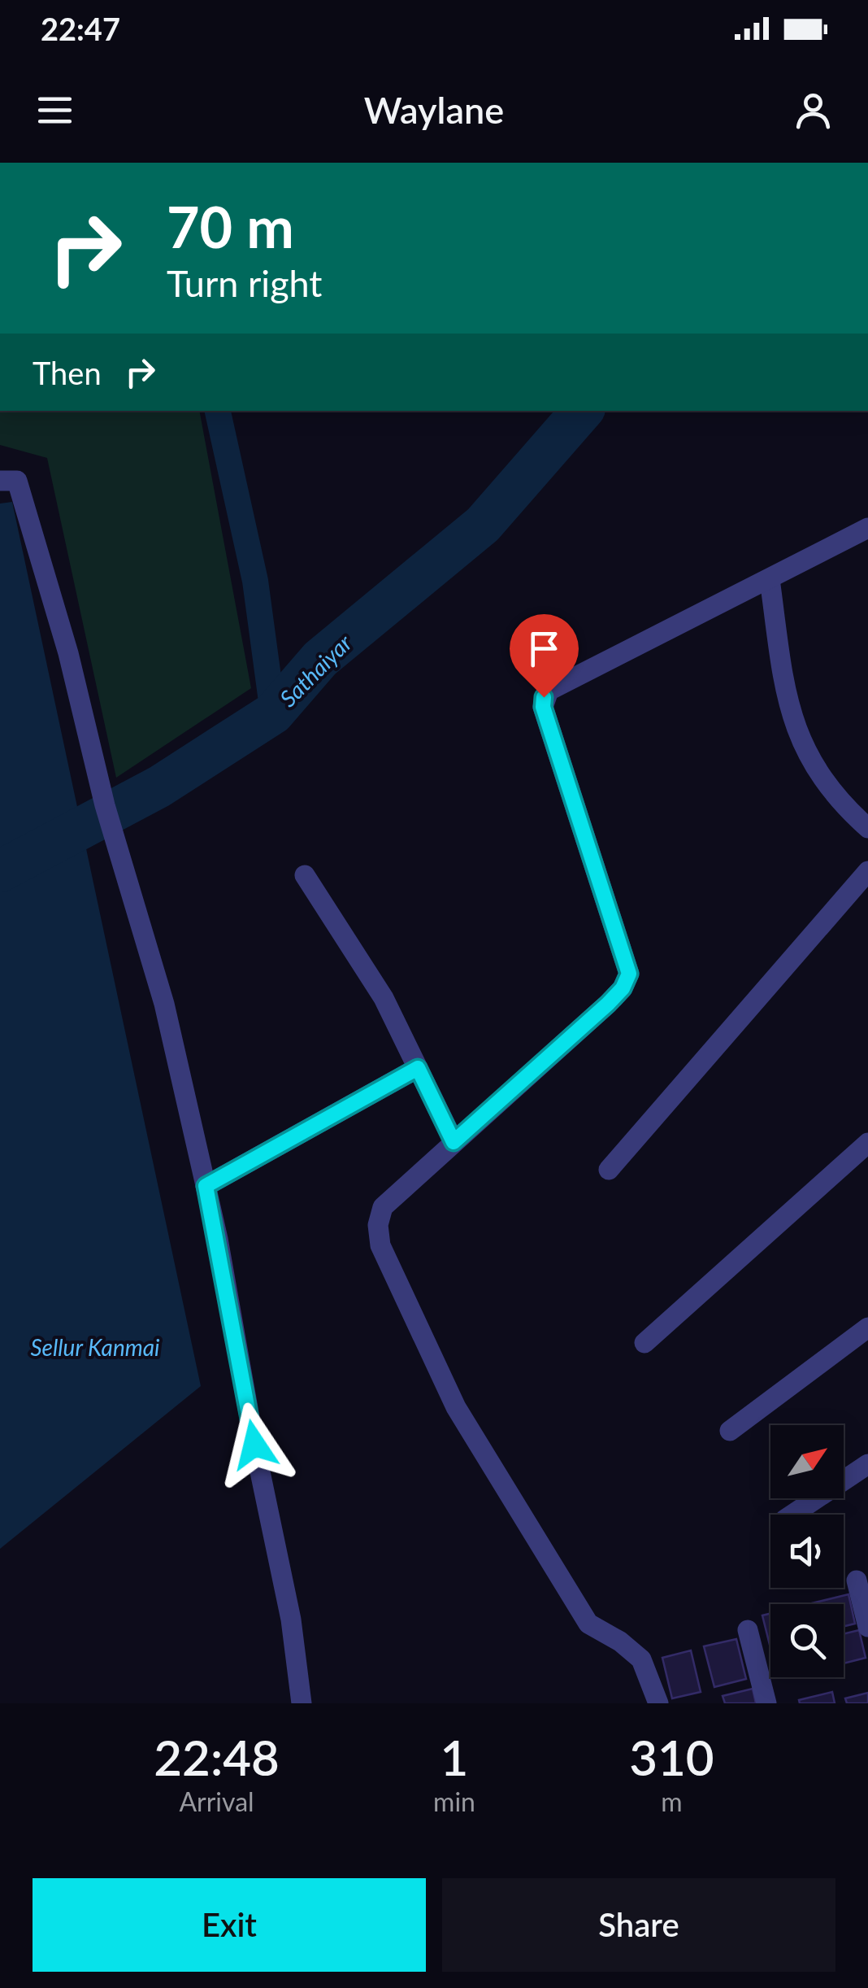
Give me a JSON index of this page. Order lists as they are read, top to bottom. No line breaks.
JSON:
{"water":["Sathaiyar","Sellur Kanmai"],"north":"top right","page":{"status":"22:47","header":"Waylane","turn":["70 m","Turn right"],"then":"Then","eta":["22:48","Arrival","1","min","310","m"],"buttons":["Exit","Share"]}}
